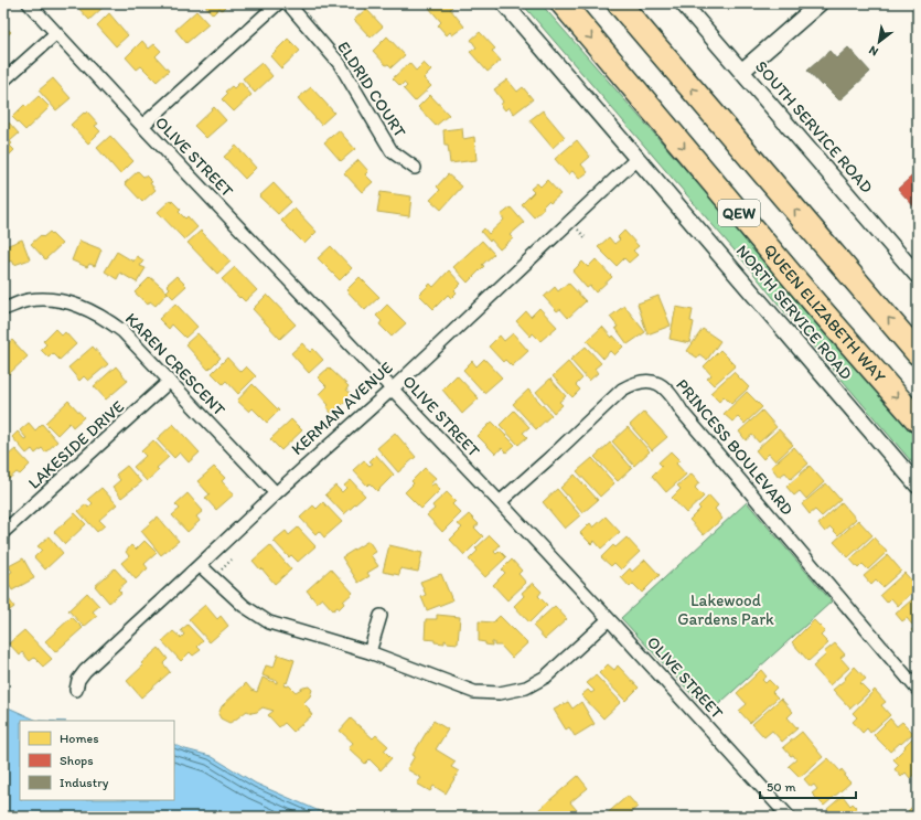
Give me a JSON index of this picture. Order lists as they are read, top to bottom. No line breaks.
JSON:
{"streets":{"highway":["QEW","QUEEN ELIZABETH WAY"],"street":["ELDRID COURT","SOUTH SERVICE ROAD","OLIVE STREET","NORTH SERVICE ROAD","KAREN CRESCENT","KERMAN AVENUE","LAKESIDE DRIVE","PRINCESS BOULEVARD"]},"crossings":[["OLIVE STREET","KERMAN AVENUE"],["OLIVE STREET","PRINCESS BOULEVARD"],["NORTH SERVICE ROAD","KERMAN AVENUE"],["KAREN CRESCENT","KERMAN AVENUE"],["KAREN CRESCENT","LAKESIDE DRIVE"]],"parks":["Lakewood Gardens Park"],"legend":["Homes","Shops","Industry"],"scale_bar":"50 m","north":"bottom left"}
